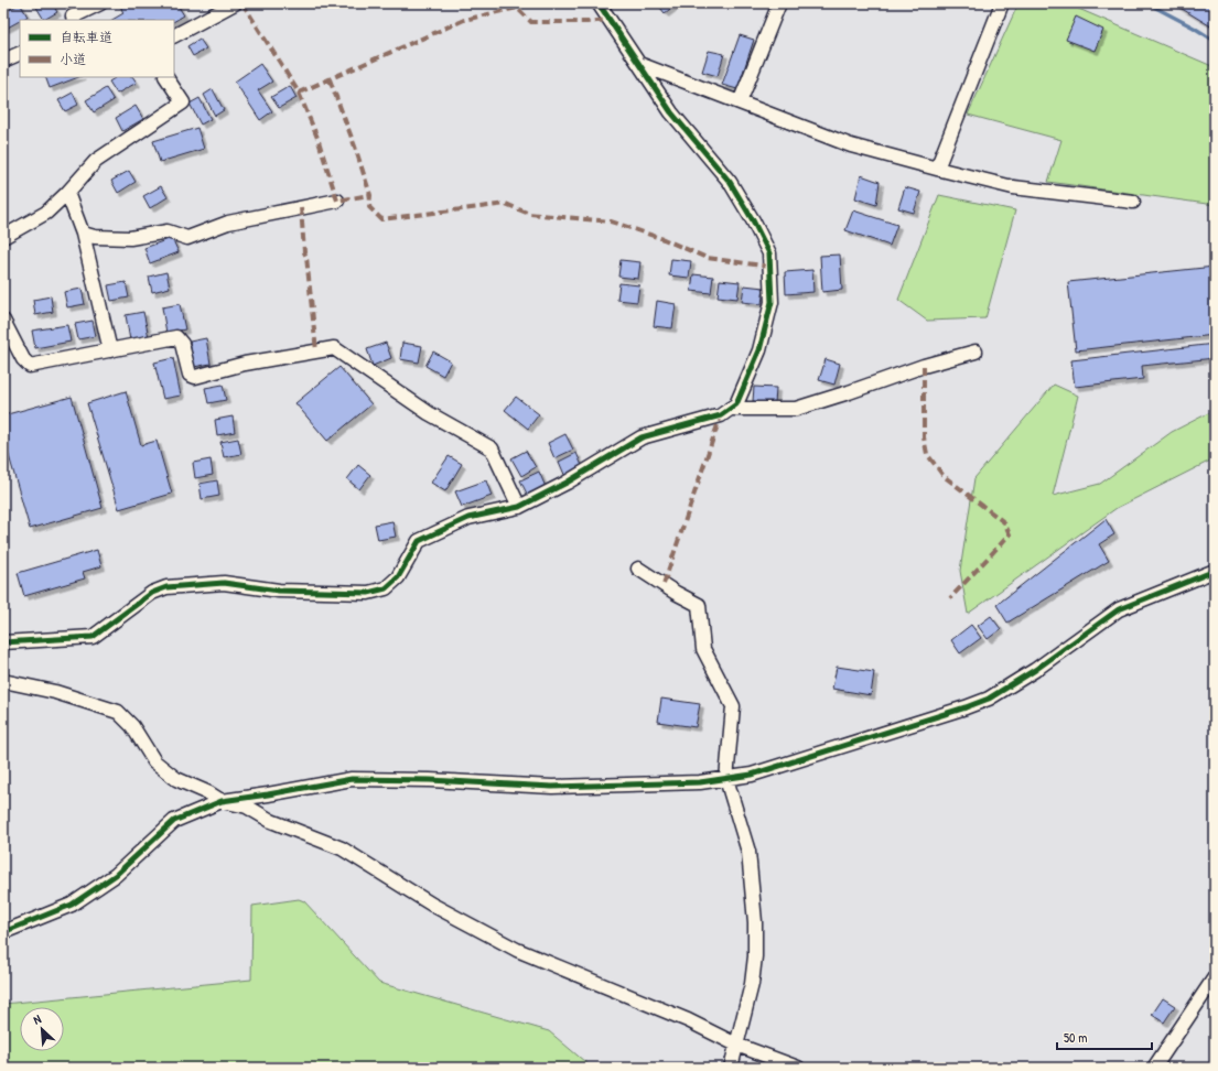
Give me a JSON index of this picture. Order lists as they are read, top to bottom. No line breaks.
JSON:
{"legend":["自転車道","小道"],"scale_bar":"50 m","north":"top left"}
